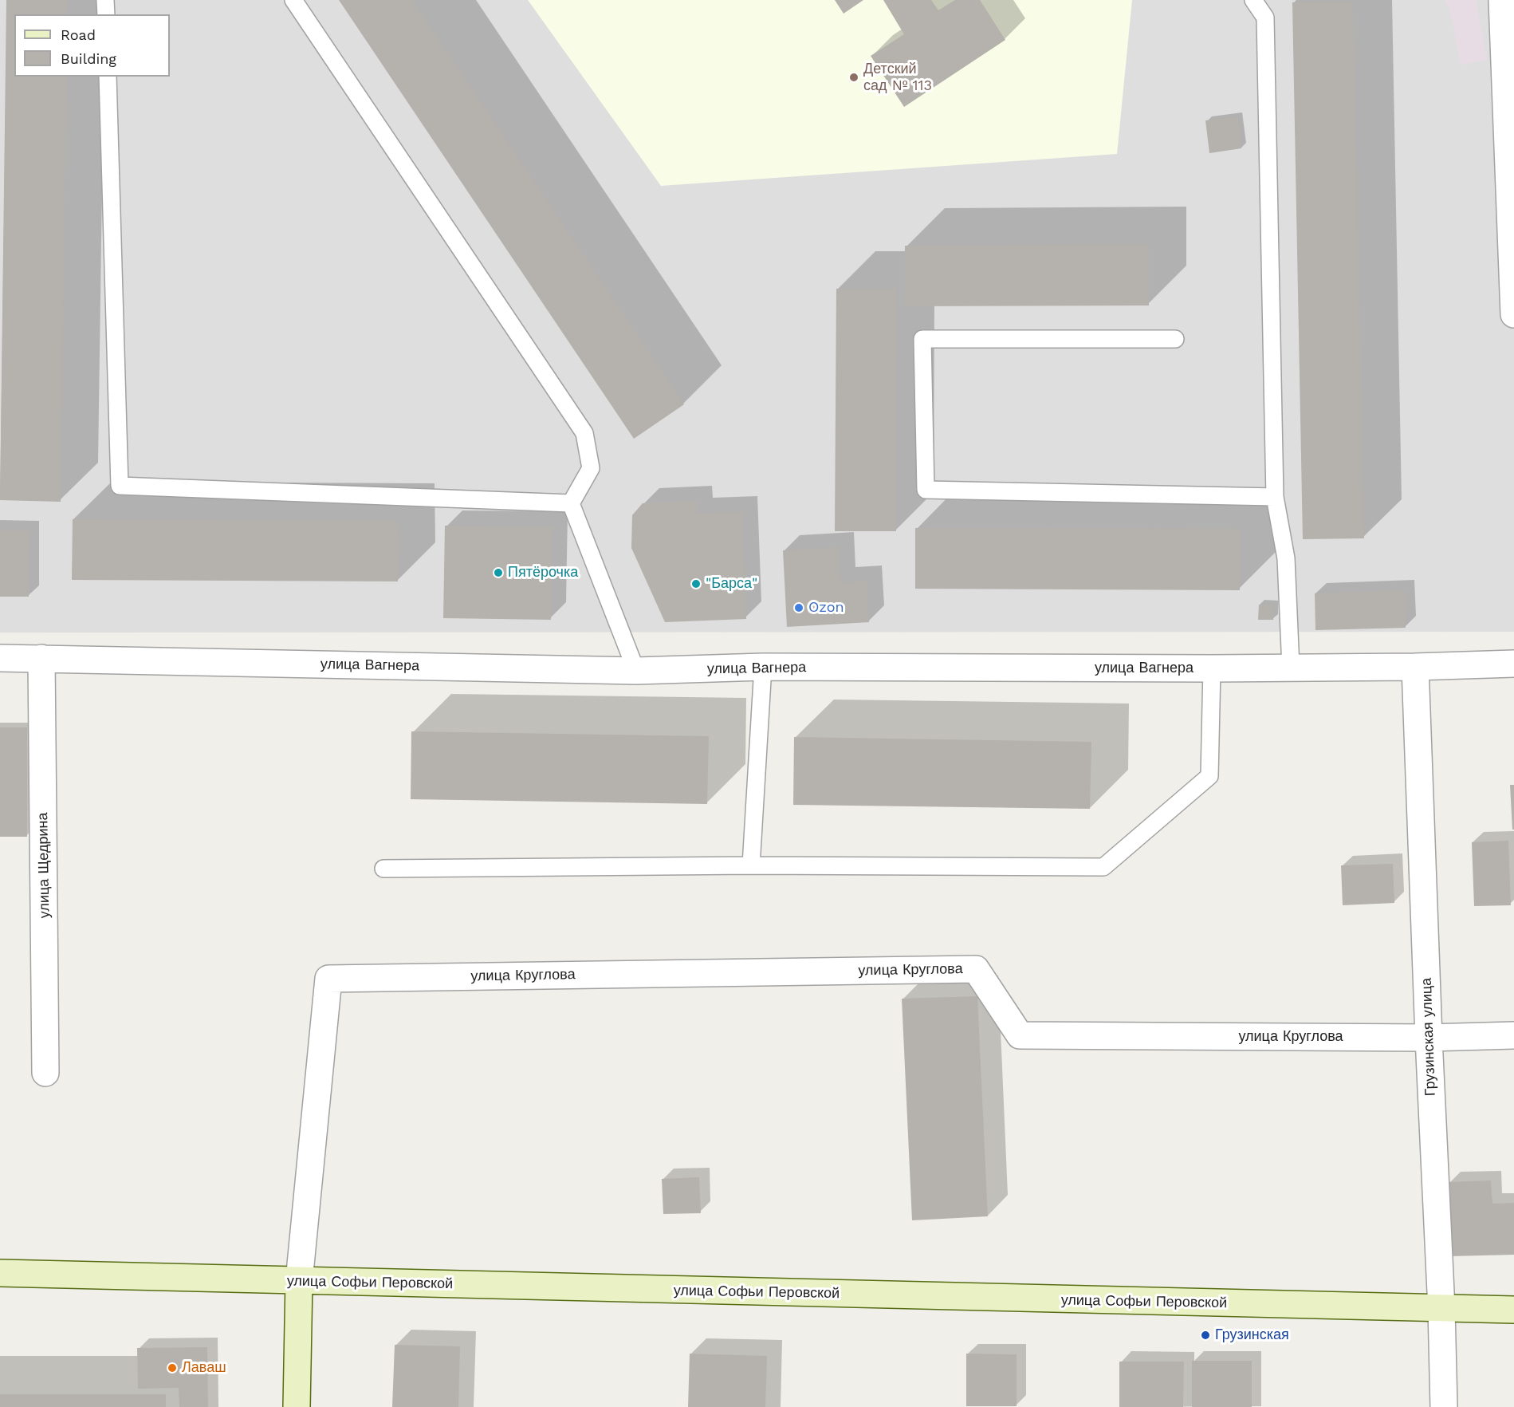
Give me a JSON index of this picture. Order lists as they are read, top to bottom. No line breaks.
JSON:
{"streets":{"main road":["улица Софьи Перовской"],"street":["улица Вагнера","улица Щедрина","улица Круглова","Грузинская улица"]},"crossings":[["улица Вагнера","улица Щедрина"],["улица Вагнера","Грузинская улица"],["улица Круглова","Грузинская улица"],["улица Круглова","улица Софьи Перовской"],["Грузинская улица","улица Софьи Перовской"]],"places":["Детский сад № 113","Пятёрочка","\"Барса\"","Ozon","Грузинская","Лаваш"],"legend":["Road","Building"]}
